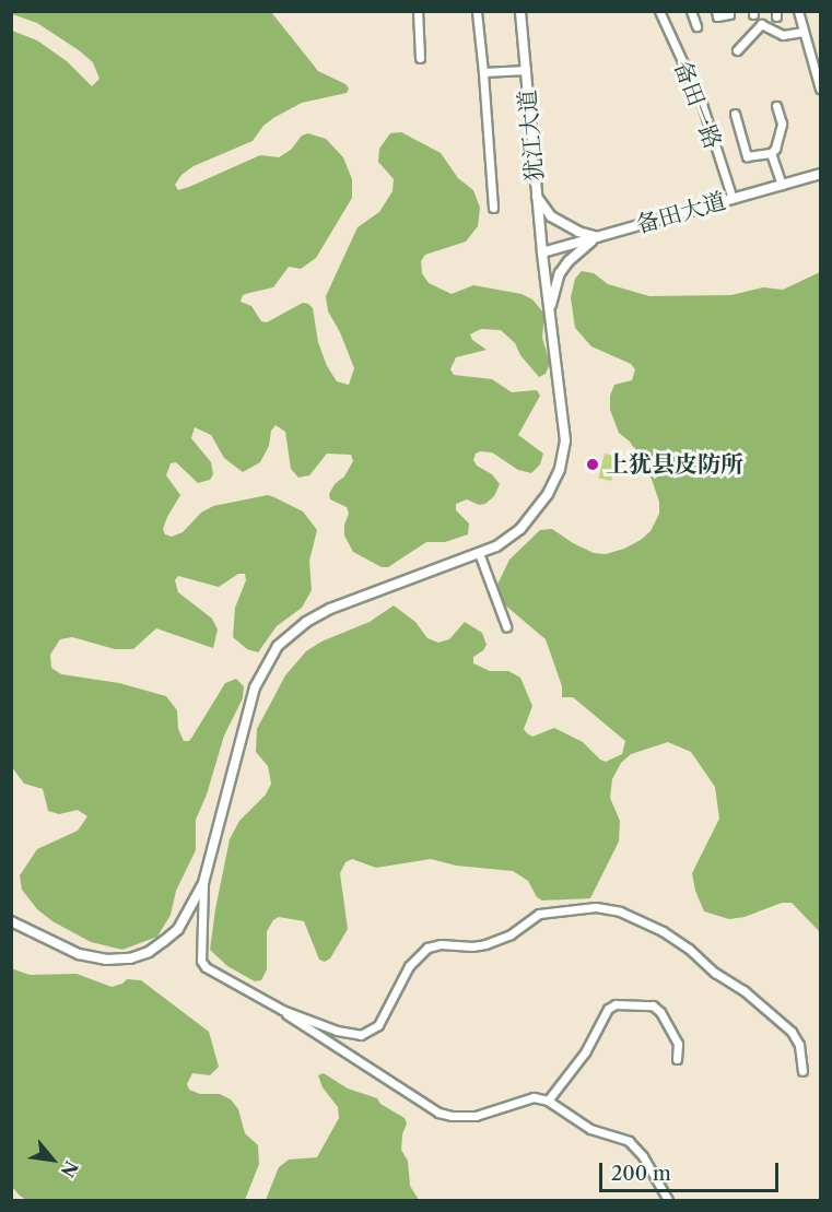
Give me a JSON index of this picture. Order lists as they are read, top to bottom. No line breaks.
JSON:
{"streets":{"main road":["犹江大道","备田大道"],"street":["备田一路"]},"crossings":[["备田一路","备田大道"],["犹江大道","备田大道"]],"places":["上犹县皮防所"],"scale_bar":"200 m","north":"bottom right"}
